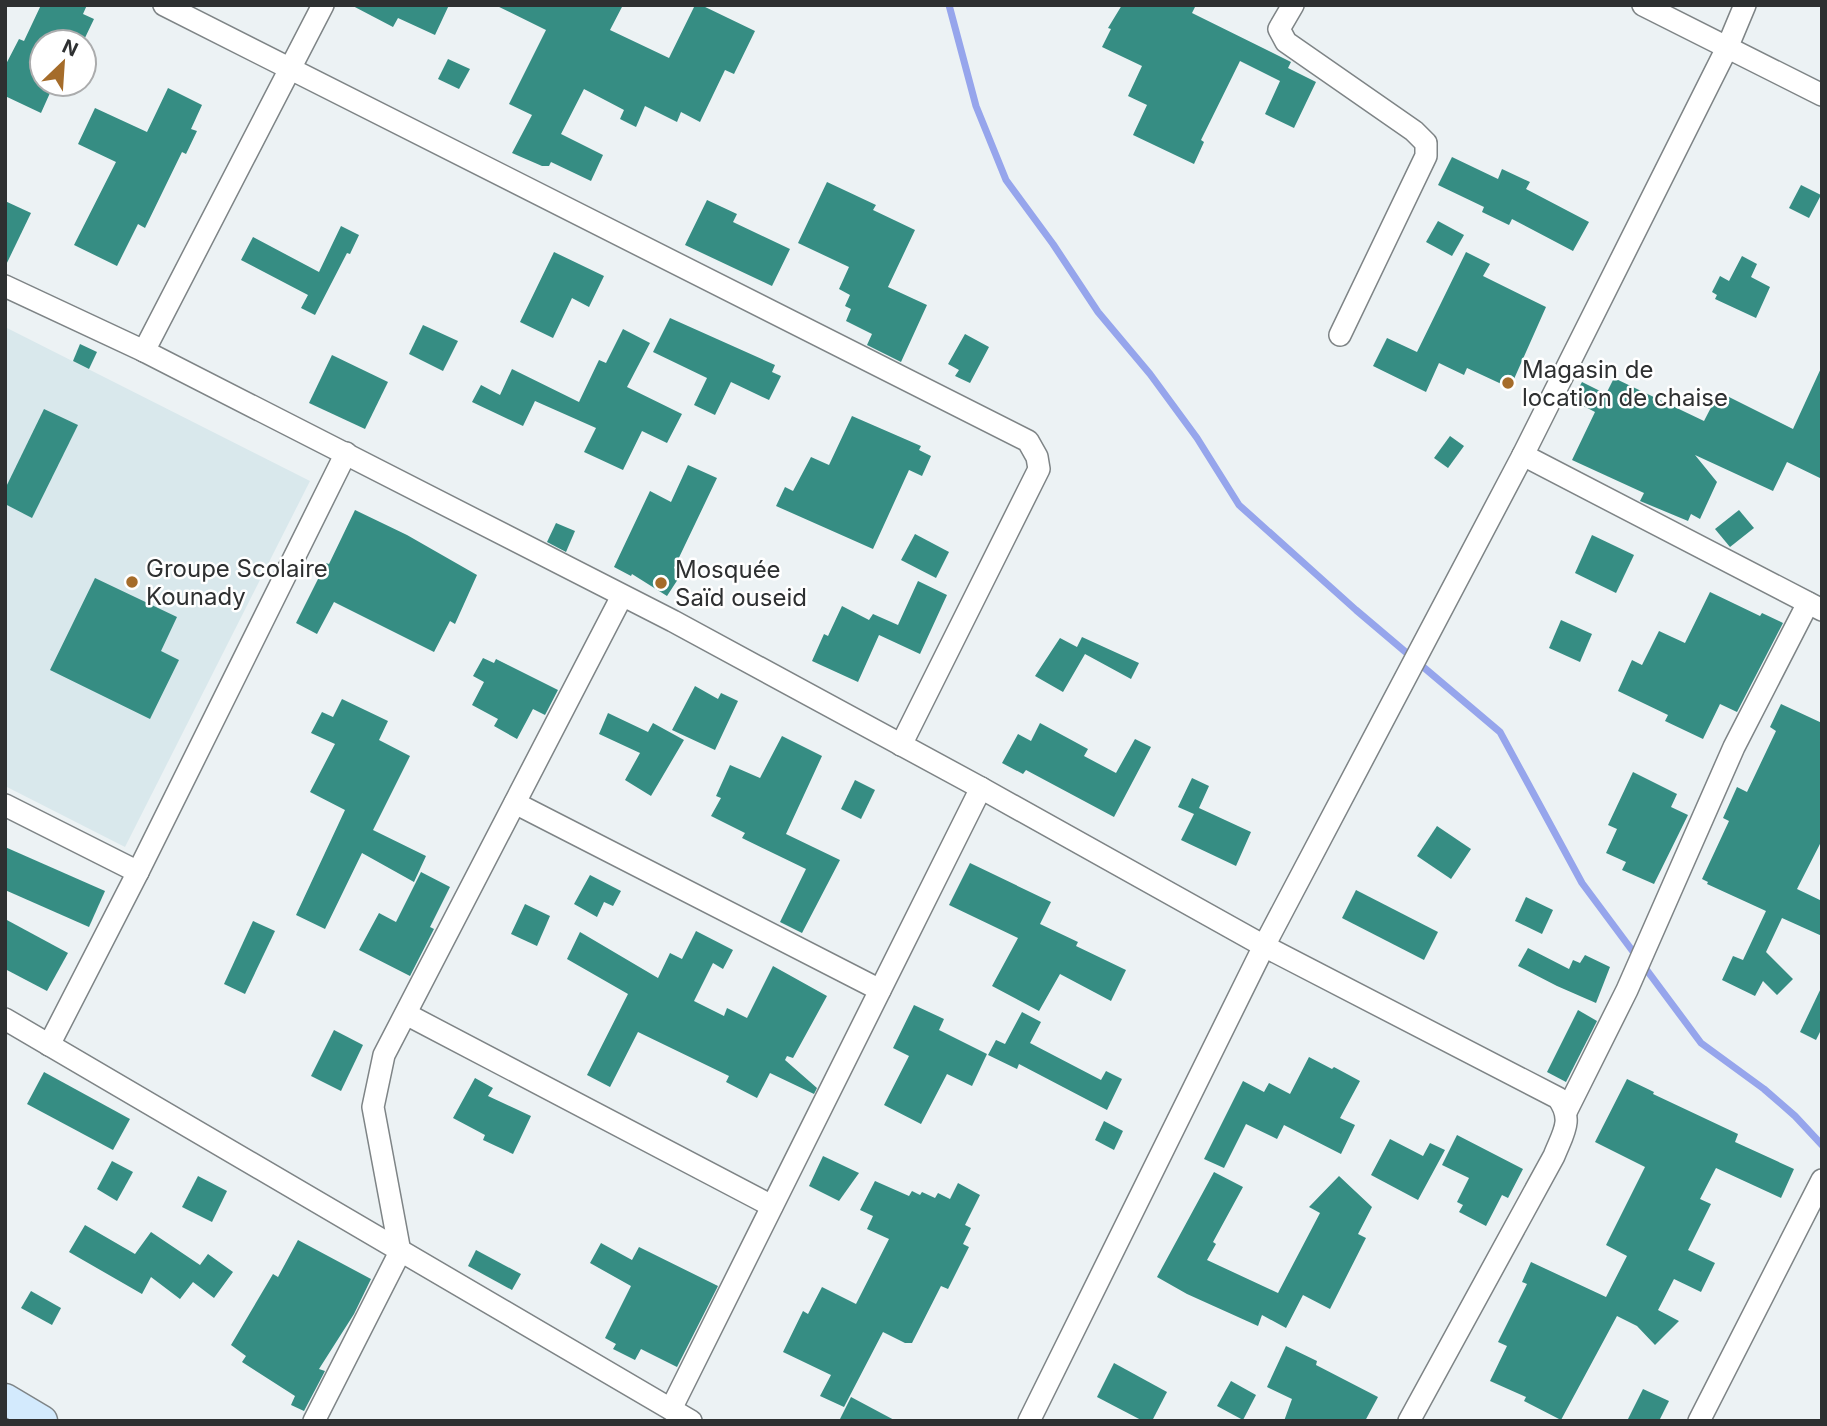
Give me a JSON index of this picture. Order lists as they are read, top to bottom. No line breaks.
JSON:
{"places":["Magasin de location de chaise","Groupe Scolaire Kounady","Mosquée Saïd ouseid"],"north":"top right"}
